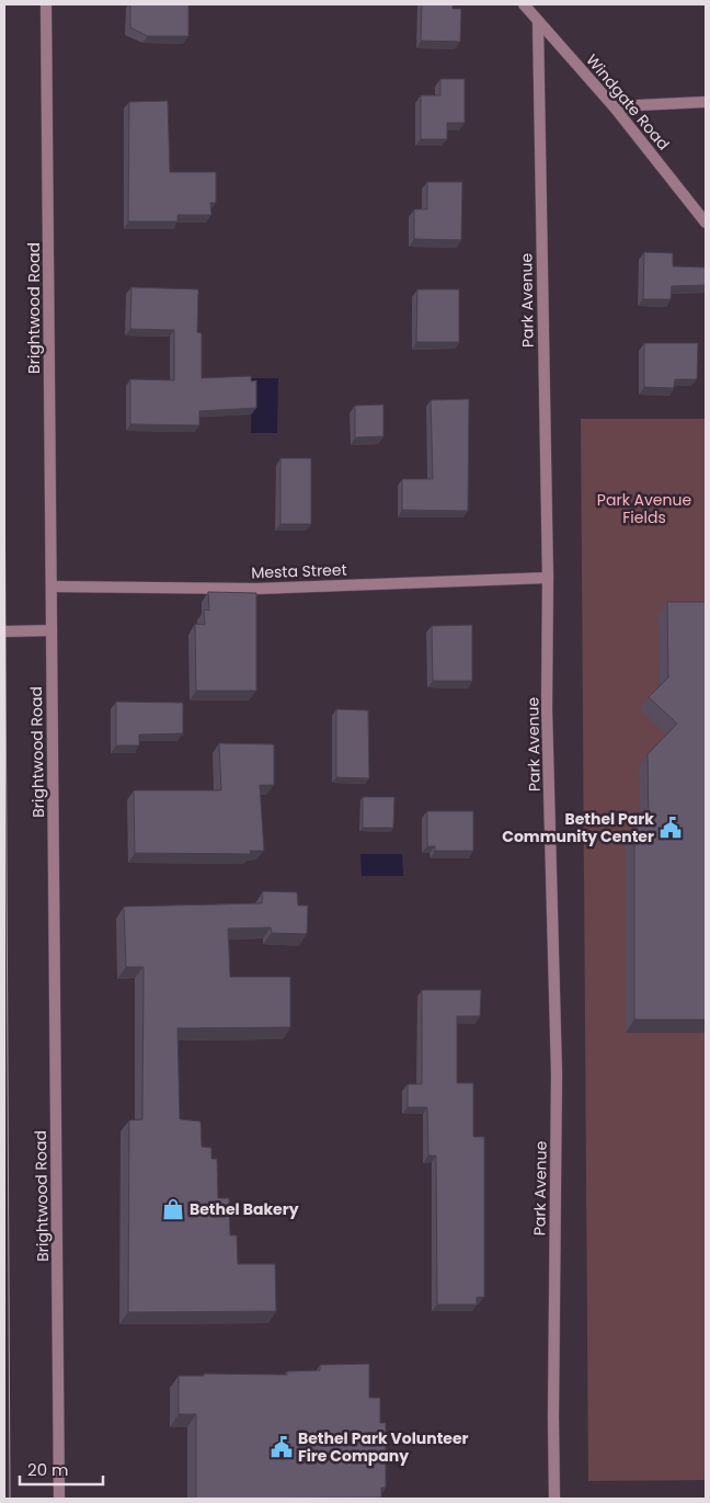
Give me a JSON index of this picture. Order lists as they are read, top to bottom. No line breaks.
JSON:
{"streets":{"street":["Windgate Road","Park Avenue","Brightwood Road","Mesta Street"]},"crossings":[["Windgate Road","Park Avenue"],["Park Avenue","Mesta Street"],["Brightwood Road","Mesta Street"]],"parks":["Park Avenue Fields"],"places":{"public building":["Bethel Park Community Center","Bethel Park Volunteer Fire Company"],"shop":["Bethel Bakery"]},"scale_bar":"20 m"}
